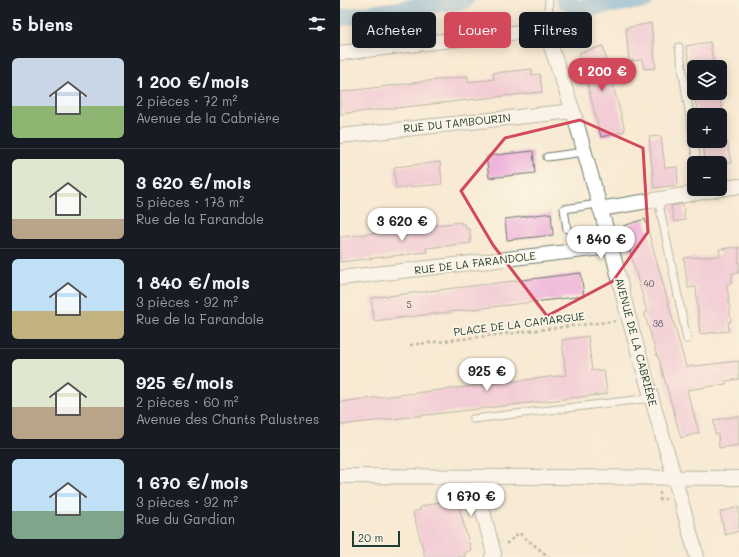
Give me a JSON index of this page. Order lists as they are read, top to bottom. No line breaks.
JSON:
{"streets":{"street":["RUE DU TAMBOURIN","RUE DE LA FARANDOLE","AVENUE DE LA CABRIÈRE"],"path":["PLACE DE LA CAMARGUE"]},"crossings":[["RUE DU TAMBOURIN","AVENUE DE LA CABRIÈRE"],["RUE DE LA FARANDOLE","AVENUE DE LA CABRIÈRE"],["PLACE DE LA CAMARGUE","AVENUE DE LA CABRIÈRE"]],"house_numbers":["40","5","38"],"scale_bar":"20 m","page":{"heading":"5 biens","chip":["Acheter","Louer","Filtres"],"list":[{"name":"1 200 €/mois","note":"2 pièces · 72 m² · Avenue de la Cabrière"},{"name":"3 620 €/mois","note":"5 pièces · 178 m² · Rue de la Farandole"},{"name":"1 840 €/mois","note":"3 pièces · 92 m² · Rue de la Farandole"},{"name":"925 €/mois","note":"2 pièces · 60 m² · Avenue des Chants Palustres"},{"name":"1 670 €/mois","note":"3 pièces · 92 m² · Rue du Gardian"}],"price":["1 200 €","3 620 €","1 840 €","925 €","1 670 €"],"map_buttons":["+","−"],"scale":"20 m"}}
